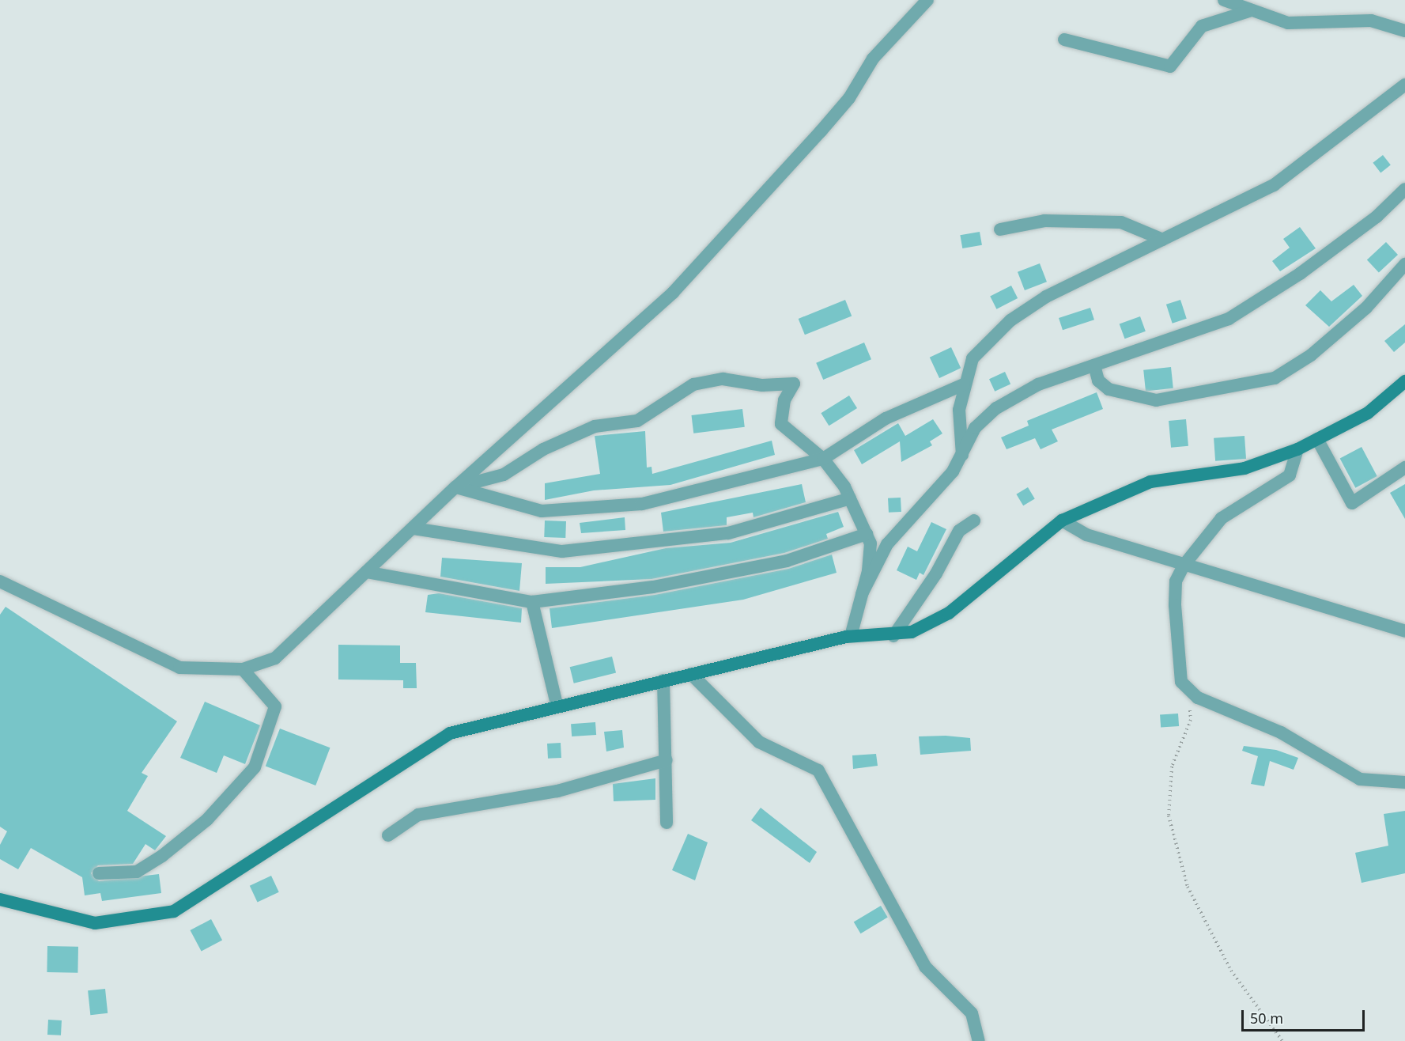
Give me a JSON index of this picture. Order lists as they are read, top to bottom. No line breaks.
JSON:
{"scale_bar":"50 m"}
